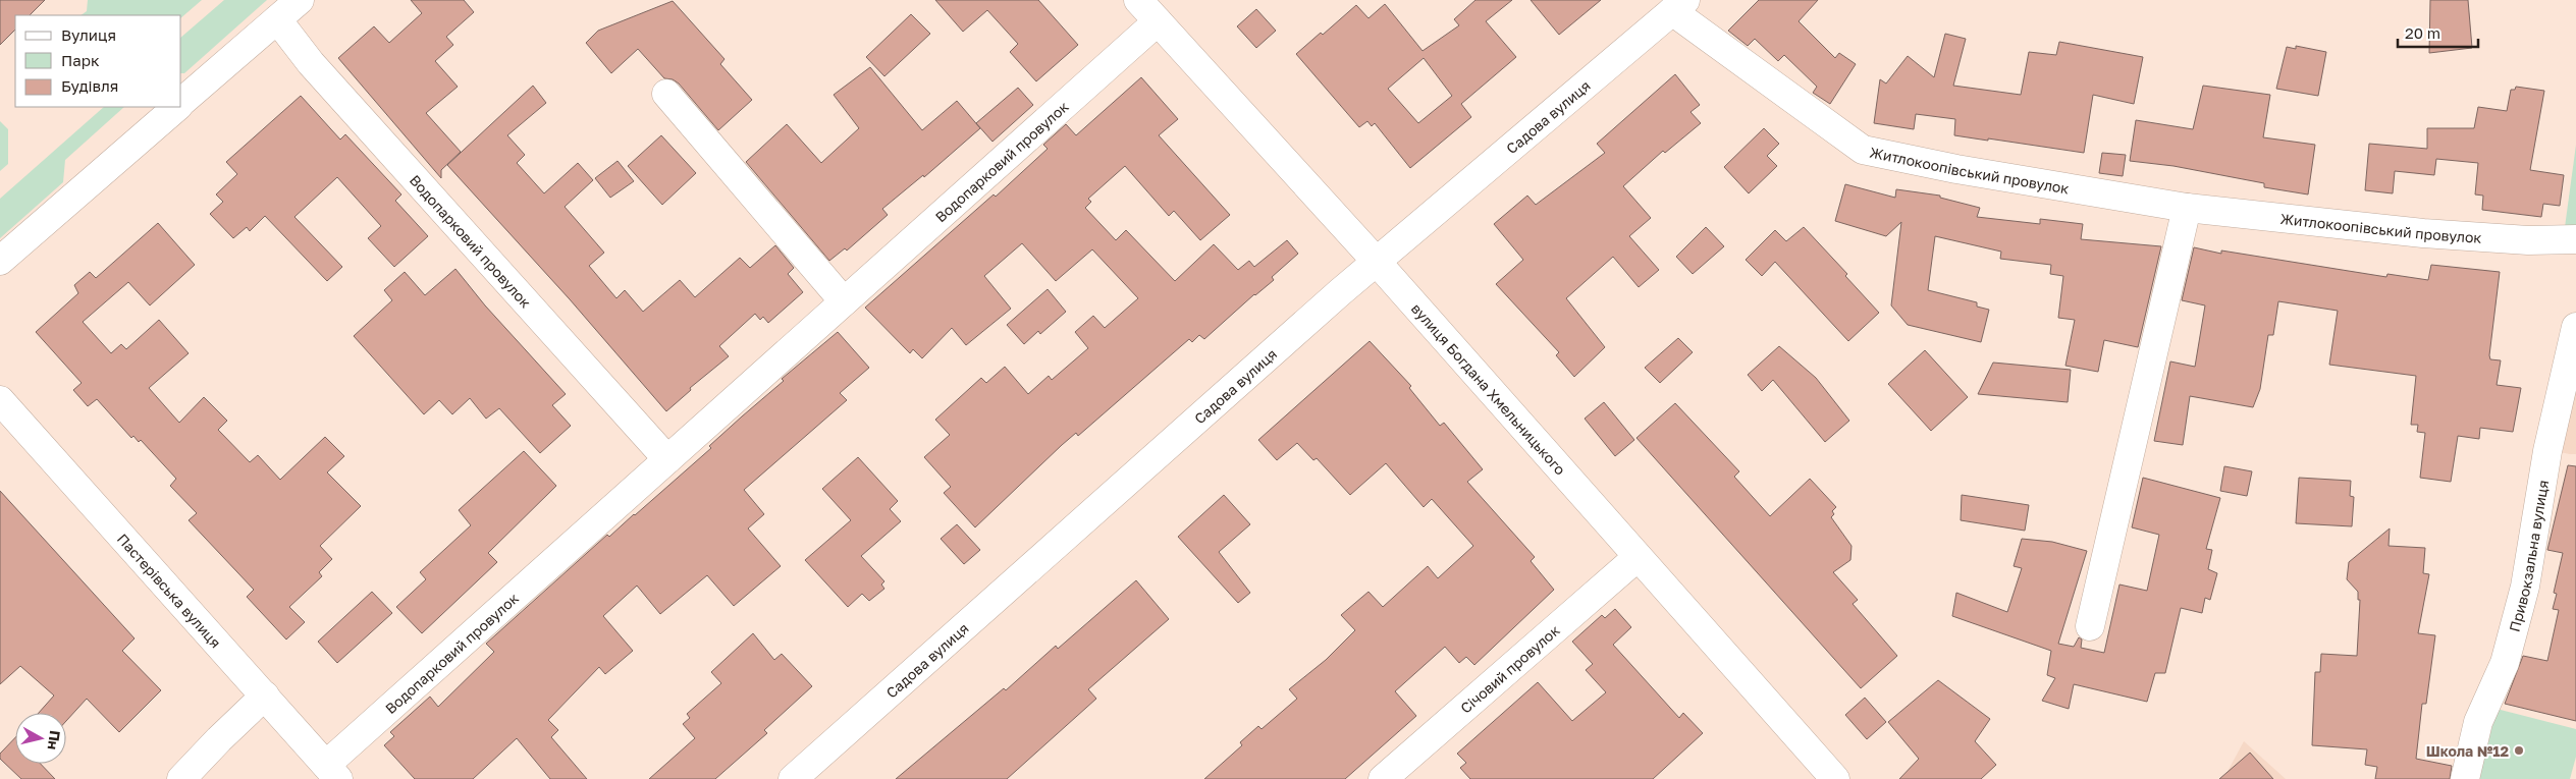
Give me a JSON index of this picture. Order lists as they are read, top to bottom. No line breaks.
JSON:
{"streets":{"street":["Садова вулиця","Водопарковий провулок","Житлокоопівський провулок","вулиця Богдана Хмельницького","Привокзальна вулиця","Пастерівська вулиця","Січовий провулок"]},"crossings":[["Садова вулиця","Житлокоопівський провулок"],["Садова вулиця","вулиця Богдана Хмельницького"],["Водопарковий провулок","вулиця Богдана Хмельницького"],["Водопарковий провулок","Пастерівська вулиця"],["вулиця Богдана Хмельницького","Січовий провулок"]],"places":["Школа №12"],"legend":["Вулиця","Парк","Будівля"],"scale_bar":"20 m","north":"right"}
